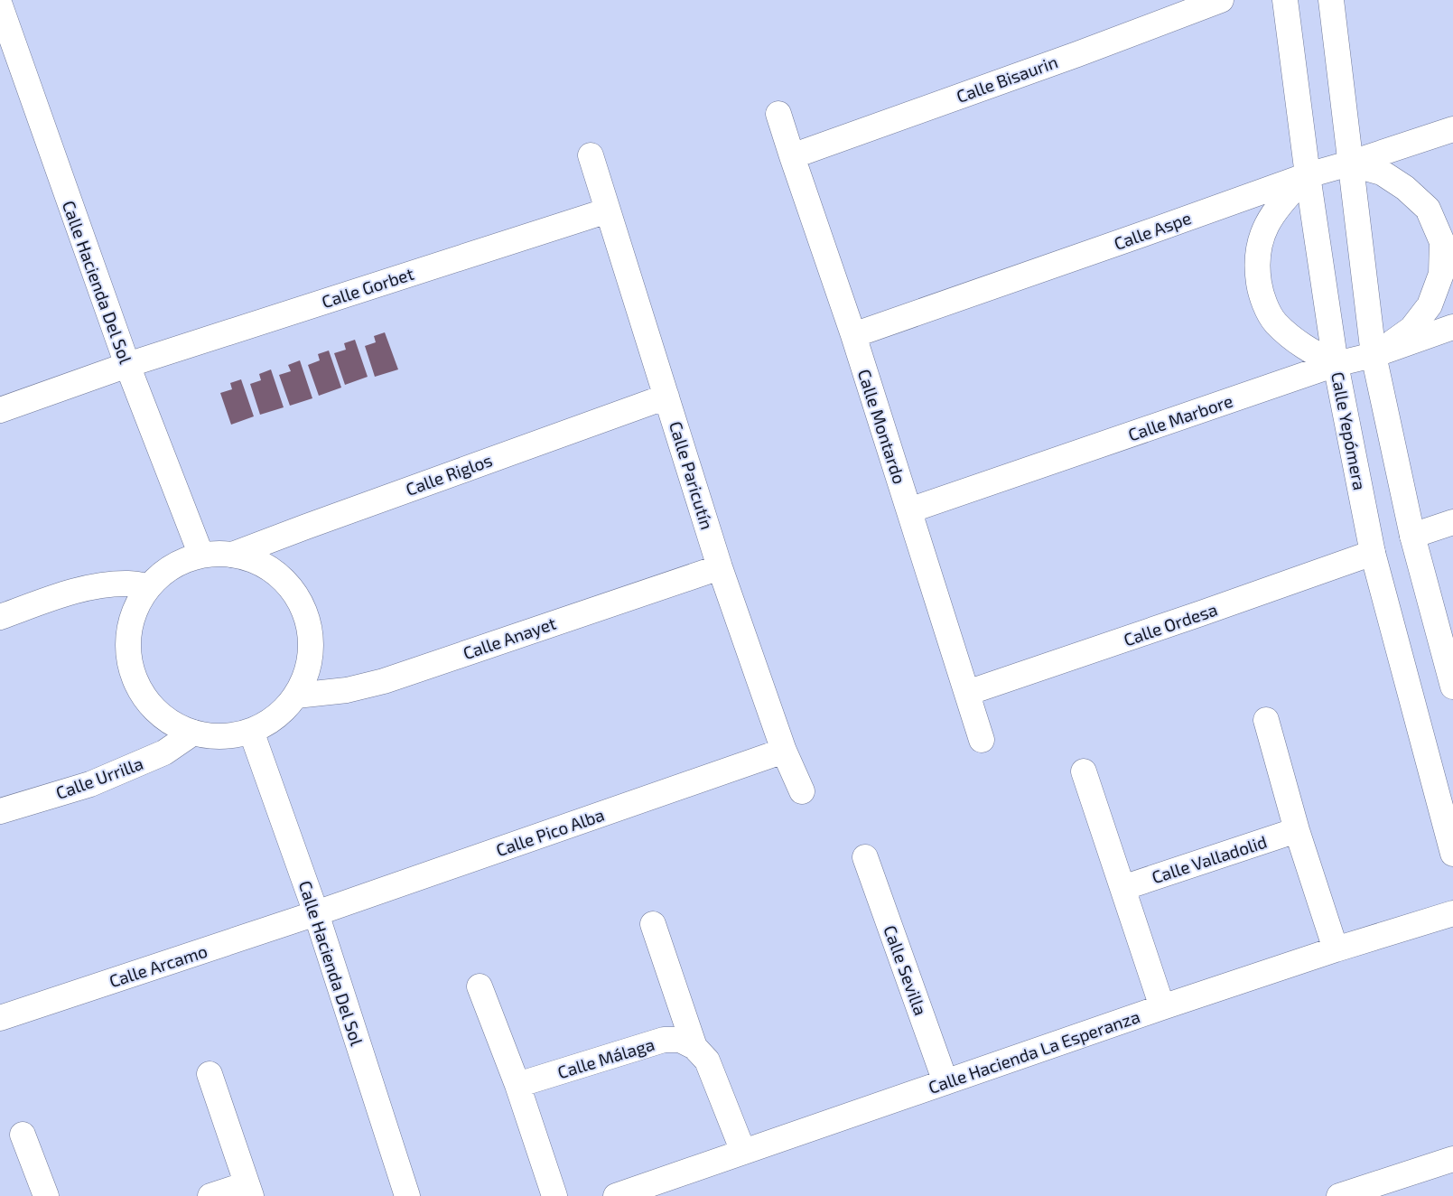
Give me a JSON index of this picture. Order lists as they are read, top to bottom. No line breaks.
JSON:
{"streets":{"street":["Calle Bisaurin","Calle Aspe","Calle Hacienda Del Sol","Calle Gorbet","Calle Marbore","Calle Montardo","Calle Yepómera","Calle Riglos","Calle Paricutín","Calle Ordesa","Calle Anayet","Calle Urrilla","Calle Pico Alba","Calle Valladolid","Calle Arcamo","Calle Sevilla","Calle Hacienda La Esperanza","Calle Málaga"]},"crossings":[["Calle Bisaurin","Calle Montardo"],["Calle Aspe","Calle Montardo"],["Calle Aspe","Calle Yepómera"],["Calle Hacienda Del Sol","Calle Gorbet"],["Calle Hacienda Del Sol","Calle Pico Alba"],["Calle Hacienda Del Sol","Calle Arcamo"],["Calle Gorbet","Calle Paricutín"],["Calle Marbore","Calle Montardo"],["Calle Marbore","Calle Yepómera"],["Calle Montardo","Calle Ordesa"],["Calle Yepómera","Calle Ordesa"],["Calle Riglos","Calle Paricutín"],["Calle Paricutín","Calle Anayet"],["Calle Paricutín","Calle Pico Alba"],["Calle Pico Alba","Calle Arcamo"],["Calle Sevilla","Calle Hacienda La Esperanza"]]}
